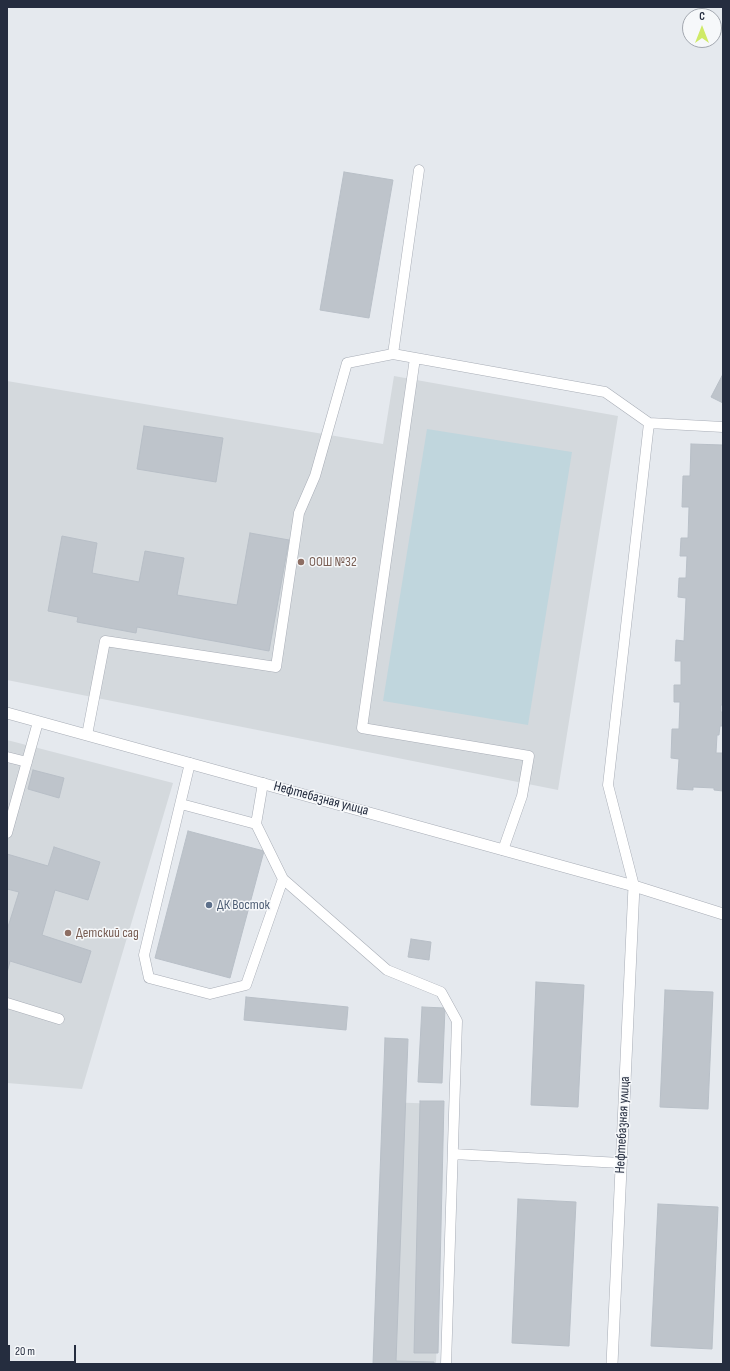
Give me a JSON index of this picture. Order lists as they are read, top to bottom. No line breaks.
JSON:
{"streets":{"street":["Нефтебазная улица"]},"places":["ООШ №32","ДК Восток","Детский сад"],"scale_bar":"20 m","north":"top"}
